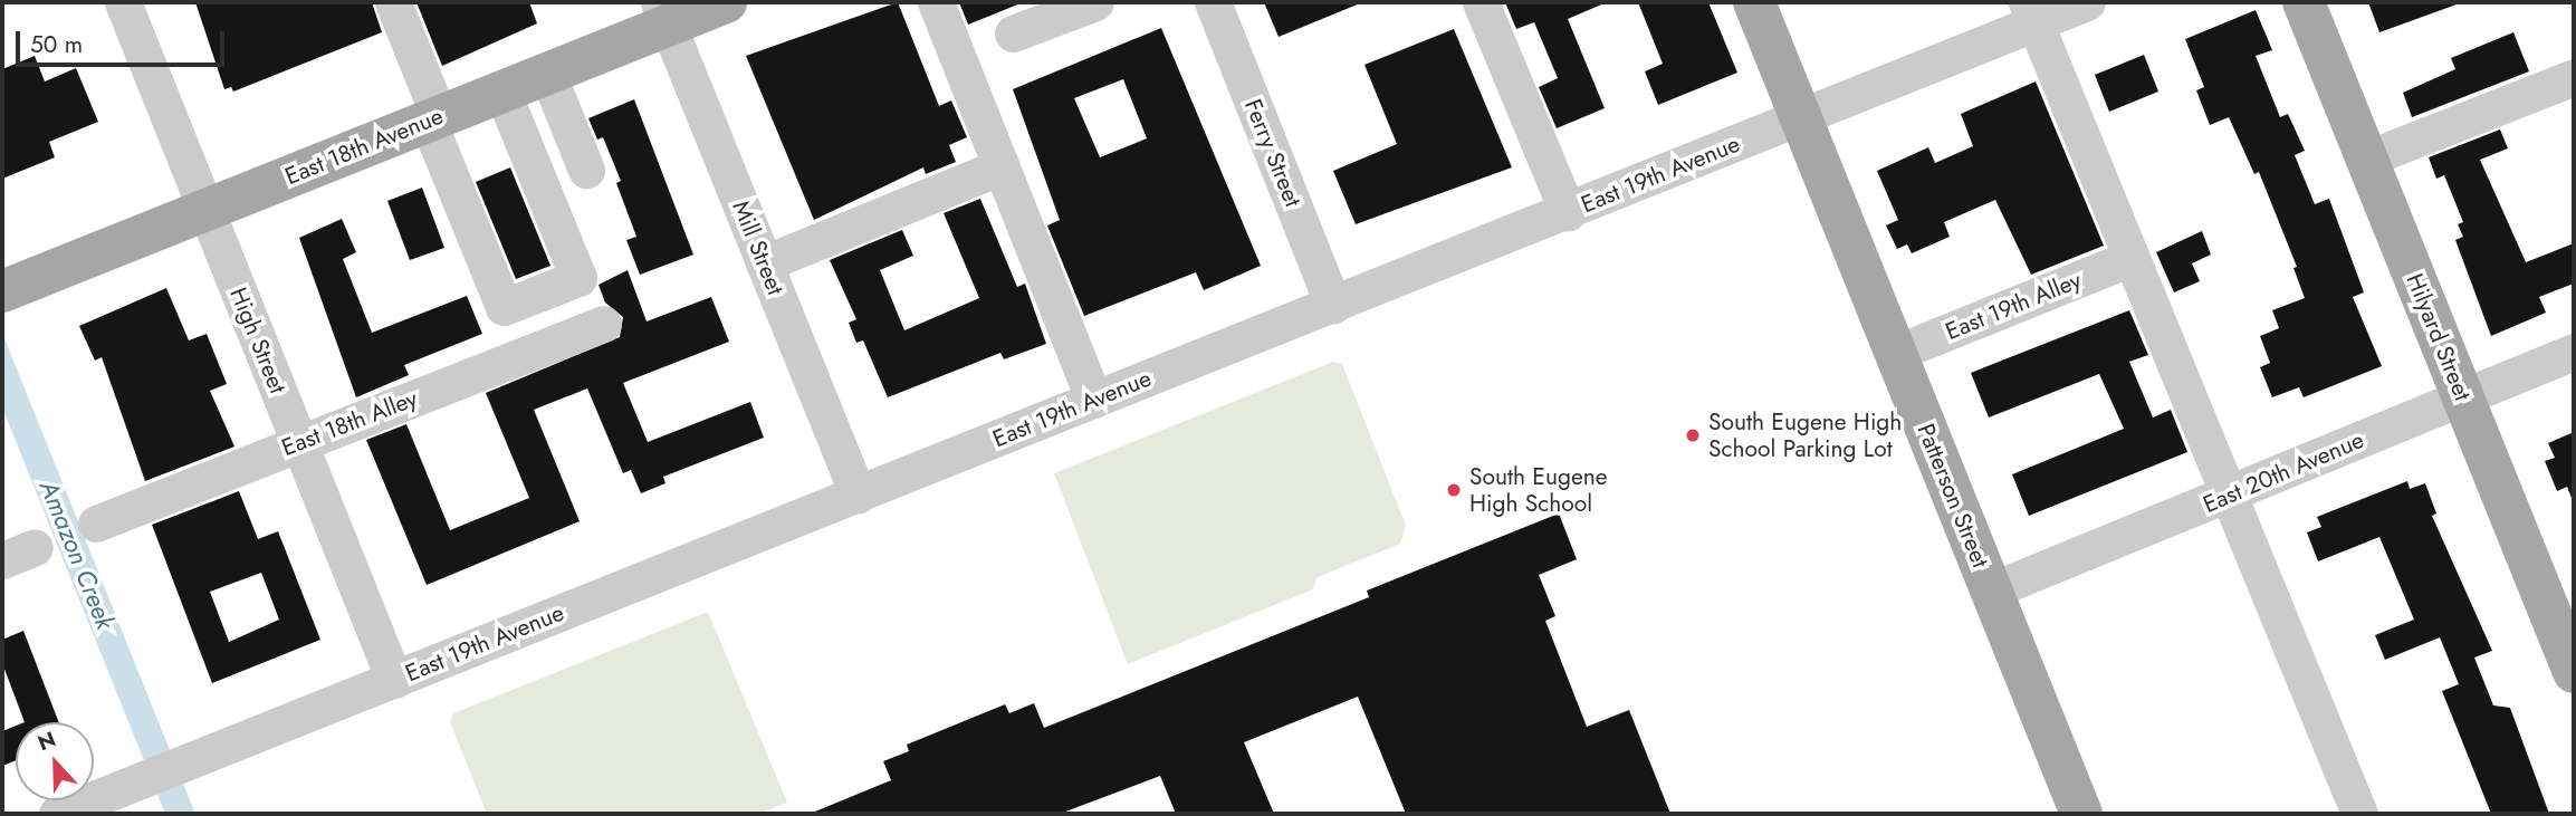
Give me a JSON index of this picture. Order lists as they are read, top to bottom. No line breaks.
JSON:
{"streets":{"main road":["East 18th Avenue","Hilyard Street","Patterson Street"],"street":["Ferry Street","East 19th Avenue","Mill Street","East 19th Alley","High Street","East 18th Alley","East 20th Avenue"]},"crossings":[["East 18th Avenue","Mill Street"],["East 18th Avenue","High Street"],["Ferry Street","East 19th Avenue"],["East 19th Avenue","Mill Street"],["East 19th Avenue","High Street"],["East 19th Avenue","Patterson Street"],["East 19th Alley","Patterson Street"],["Hilyard Street","East 20th Avenue"],["High Street","East 18th Alley"],["East 20th Avenue","Patterson Street"]],"water":["Amazon Creek"],"places":["South Eugene High School Parking Lot","South Eugene High School"],"scale_bar":"50 m","north":"top"}
